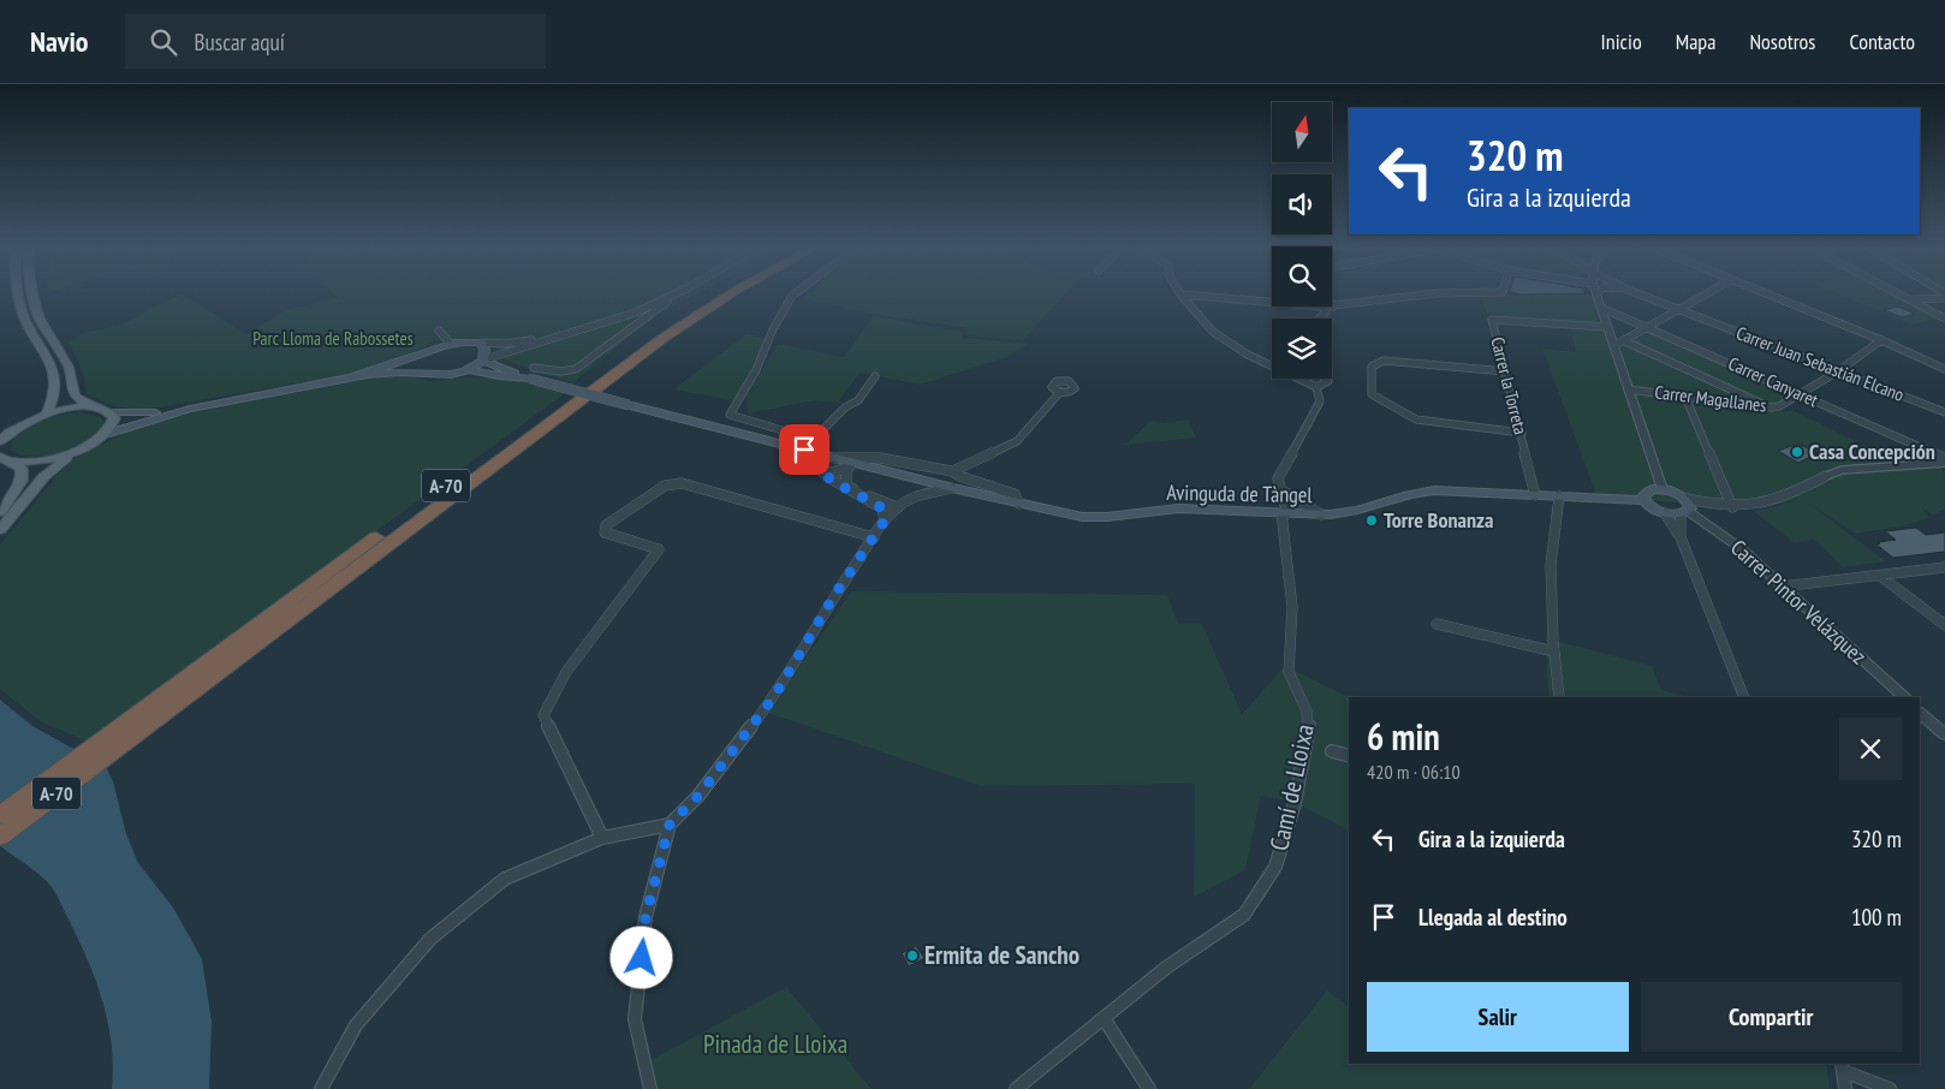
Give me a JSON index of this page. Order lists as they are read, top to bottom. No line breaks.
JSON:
{"streets":{"highway":["A-70"],"main road":["Avinguda de Tàngel"],"street":["Carrer Juan Sebastián Elcano","Carrer Canyaret","Carrer la Torreta","Carrer Magallanes","Carrer Pintor Velázquez","Camí de Lloixa"]},"crossings":[["Carrer Juan Sebastián Elcano","Carrer Magallanes"],["Carrer Canyaret","Carrer Magallanes"],["Carrer la Torreta","Avinguda de Tàngel"],["Avinguda de Tàngel","Camí de Lloixa"]],"parks":["Parc Lloma de Rabossetes","Pinada de Lloixa"],"places":["Casa Concepción","Torre Bonanza","Ermita de Sancho"],"north":"top","page":{"header":"Navio","search":"Buscar aquí","nav":["Inicio","Mapa","Nosotros","Contacto"],"turn":["320 m","Gira a la izquierda"],"heading":["6 min","420 m · 06:10"],"list":[{"name":"Gira a la izquierda","value":"320 m"},{"name":"Llegada al destino","value":"100 m"}],"buttons":["Salir","Compartir"]}}
